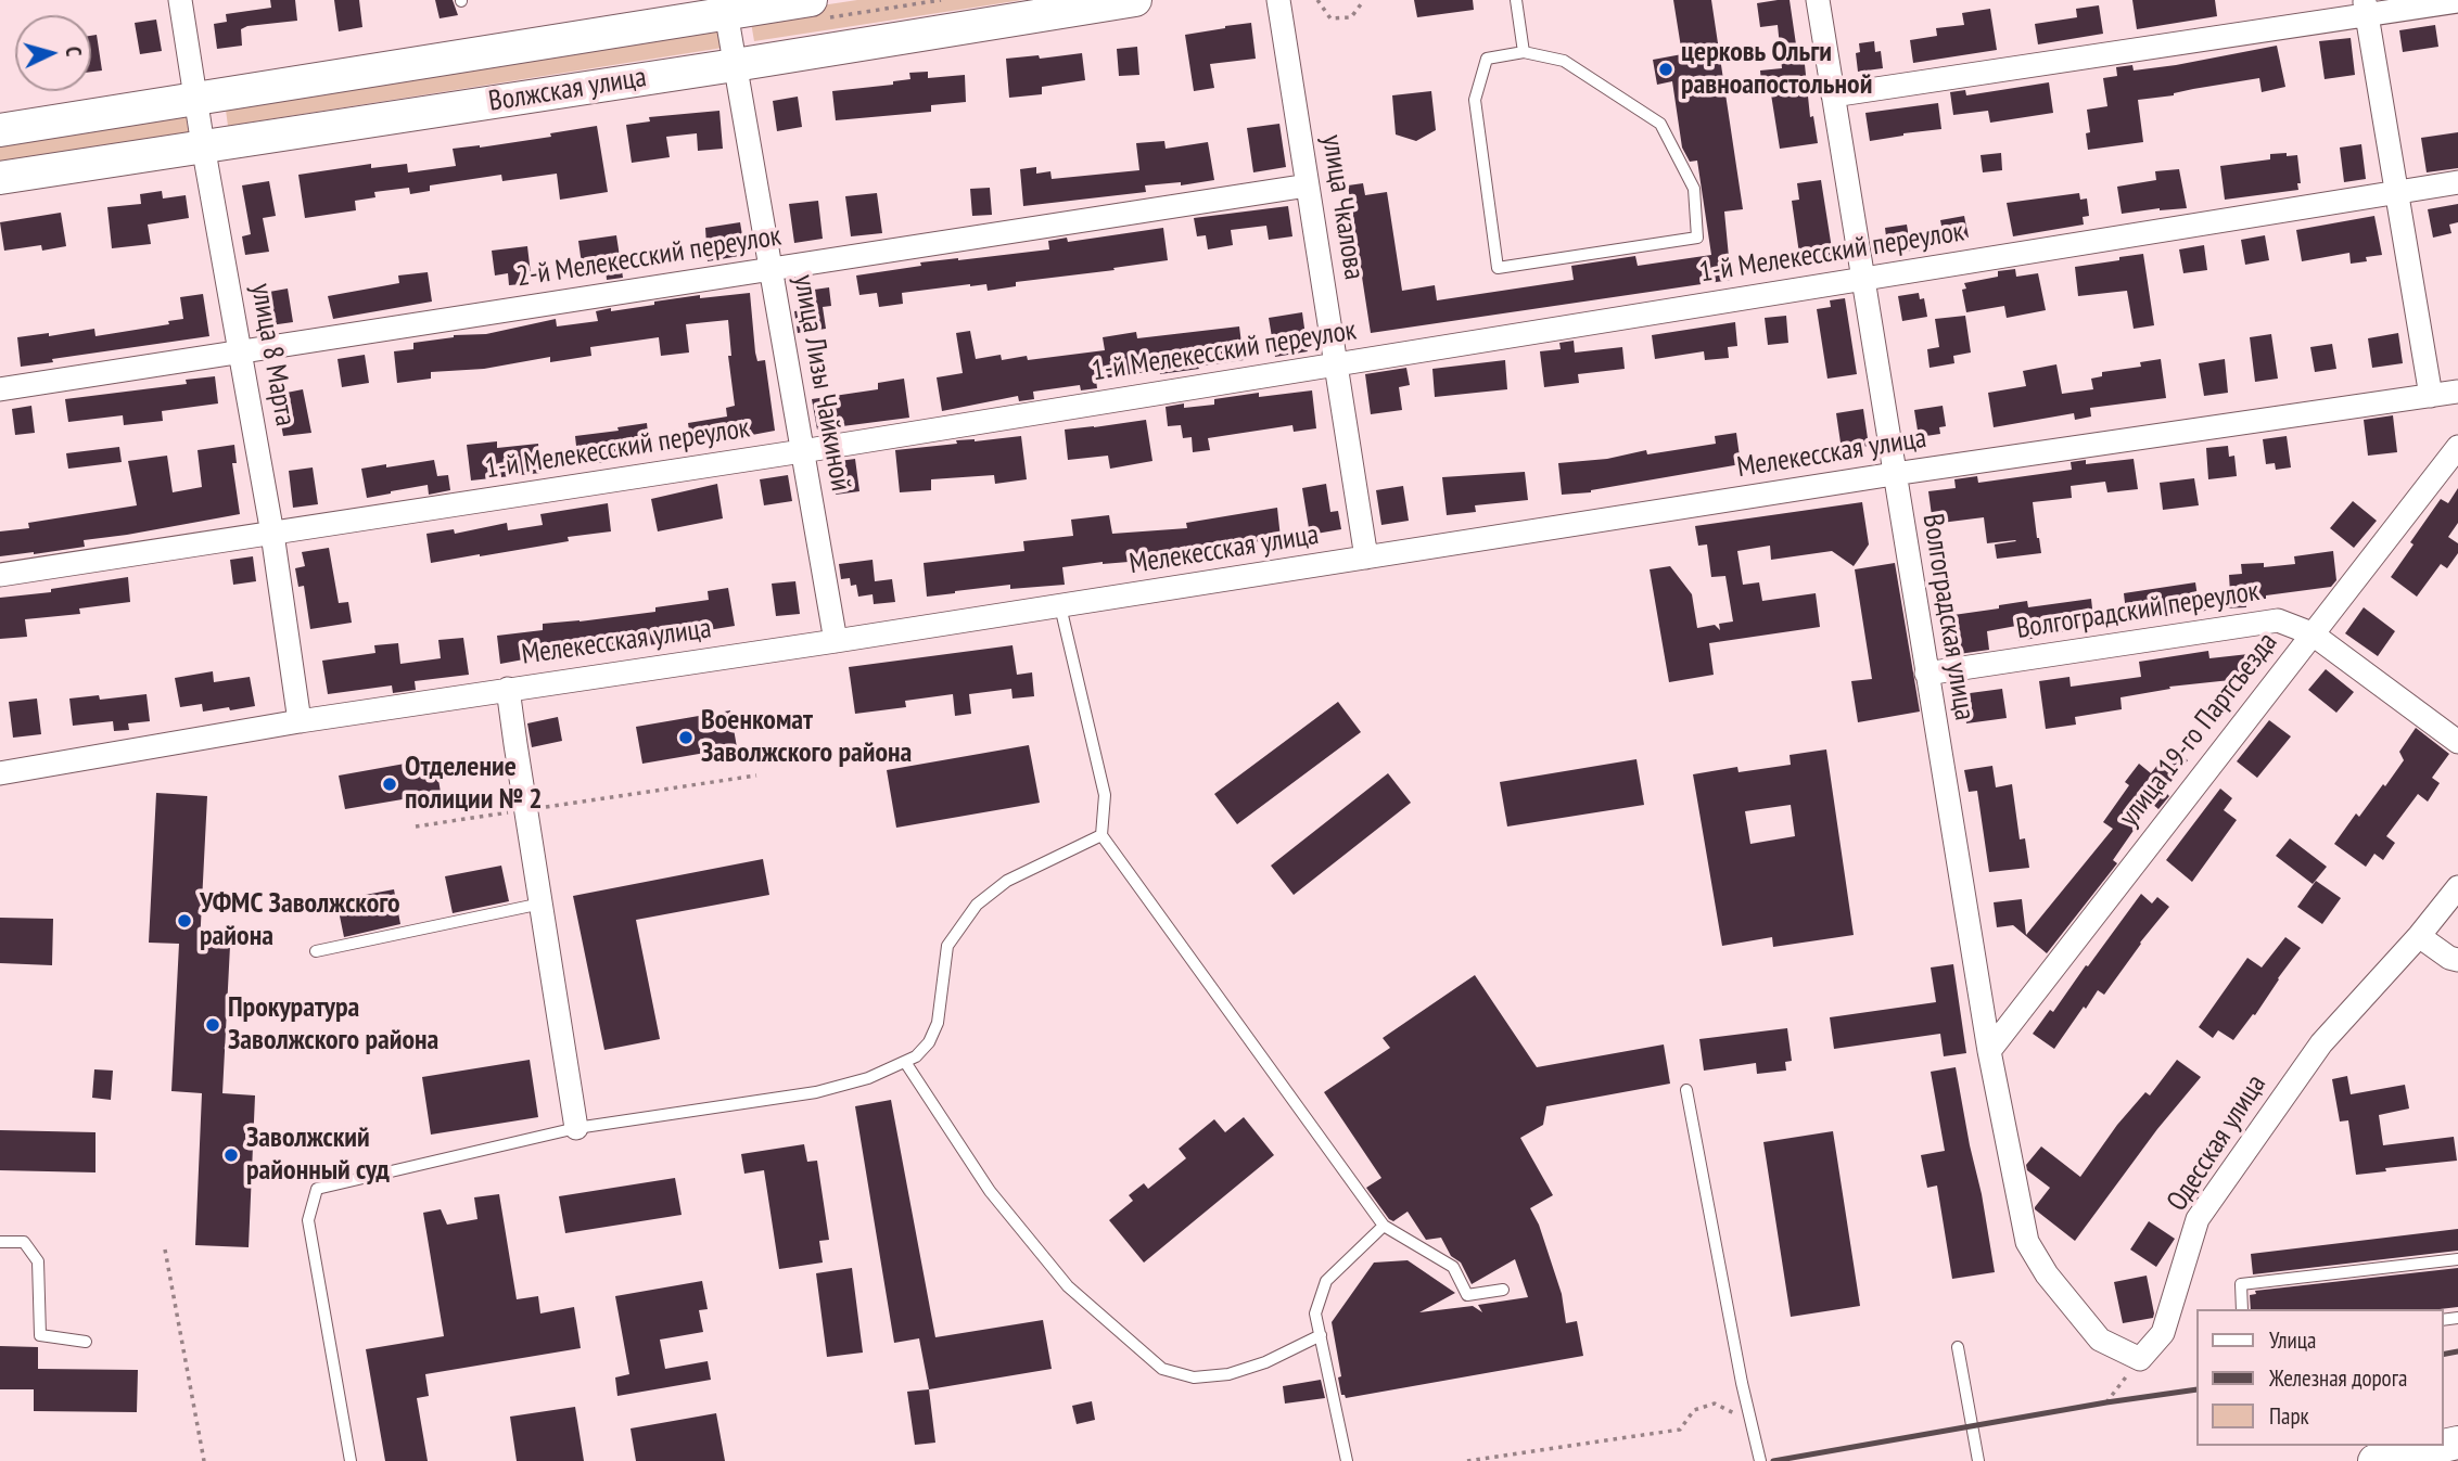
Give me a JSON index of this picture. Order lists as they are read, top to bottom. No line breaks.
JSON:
{"streets":{"main road":["Волжская улица"],"street":["улица Чкалова","1-й Мелекесский переулок","2-й Мелекесский переулок","улица 8 Марта","улица Лизы Чайкиной","Мелекесская улица","Волгоградский переулок","Волгоградская улица","улица 19-го Партсъезда","Одесская улица"]},"crossings":[["Волжская улица","улица 8 Марта"],["Волжская улица","улица Лизы Чайкиной"],["улица Чкалова","1-й Мелекесский переулок"],["улица Чкалова","2-й Мелекесский переулок"],["улица Чкалова","Мелекесская улица"],["1-й Мелекесский переулок","улица 8 Марта"],["1-й Мелекесский переулок","улица Лизы Чайкиной"],["1-й Мелекесский переулок","Волгоградская улица"],["2-й Мелекесский переулок","улица 8 Марта"],["2-й Мелекесский переулок","улица Лизы Чайкиной"],["улица 8 Марта","Мелекесская улица"],["улица Лизы Чайкиной","Мелекесская улица"],["Мелекесская улица","Волгоградская улица"],["Волгоградский переулок","Волгоградская улица"],["Волгоградский переулок","улица 19-го Партсъезда"],["Волгоградская улица","улица 19-го Партсъезда"],["Волгоградская улица","Одесская улица"]],"places":["церковь Ольги равноапостольной","Военкомат Заволжского района","Отделение полиции № 2","УФМС Заволжского района","Прокуратура Заволжского района","Заволжский районный суд"],"legend":["Улица","Железная дорога","Парк"],"north":"right"}
